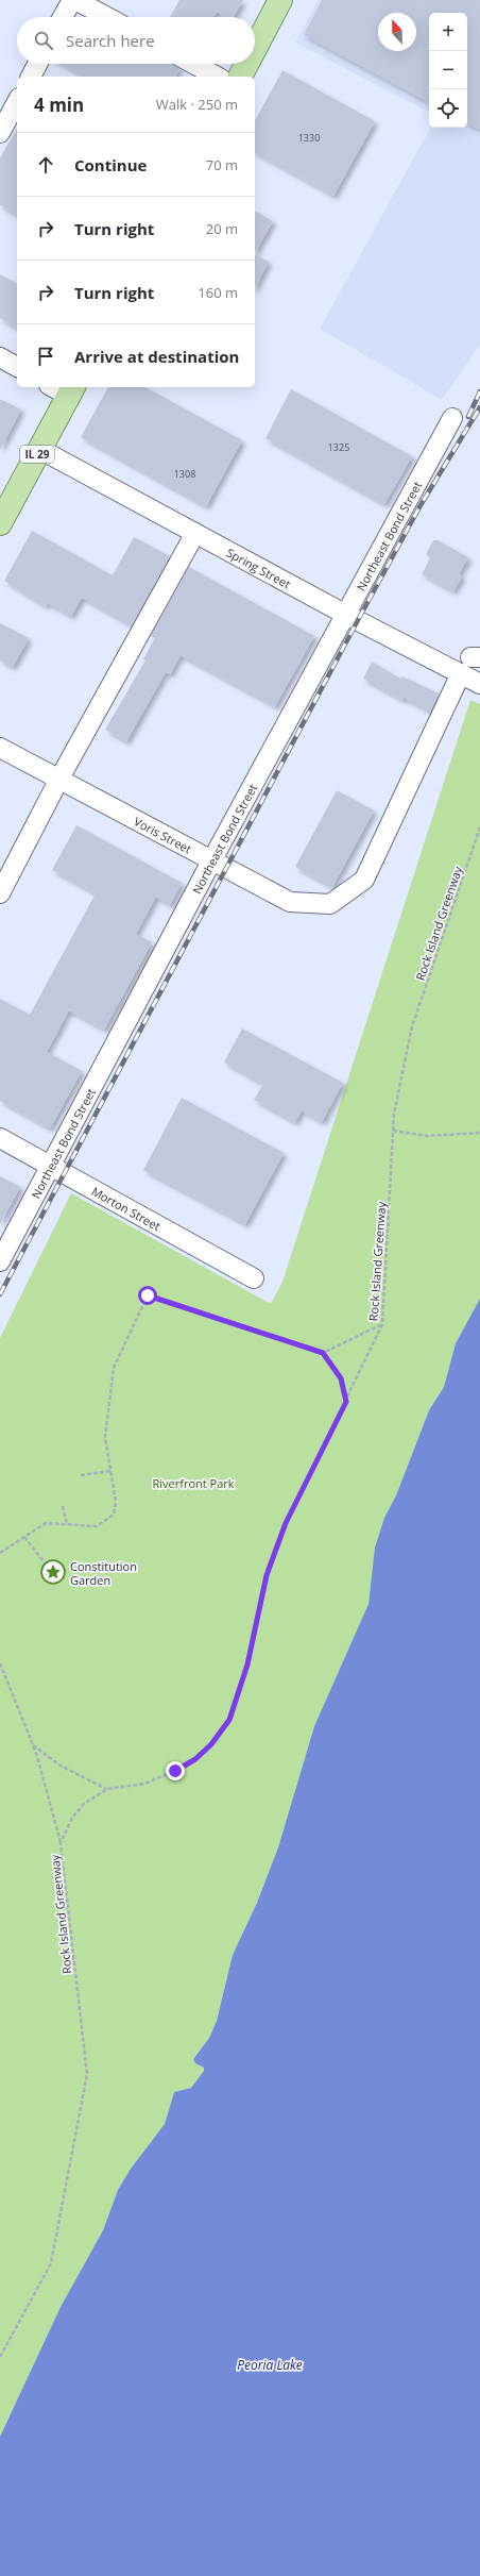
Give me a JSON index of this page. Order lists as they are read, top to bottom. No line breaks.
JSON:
{"streets":{"main road":["IL 29"],"street":["Northeast Bond Street","Spring Street","Voris Street","Morton Street"],"path":["Rock Island Greenway"]},"crossings":[["IL 29","Spring Street"],["Northeast Bond Street","Spring Street"],["Northeast Bond Street","Voris Street"],["Northeast Bond Street","Morton Street"],["Spring Street","Voris Street"]],"water":["Peoria Lake"],"parks":["Riverfront Park"],"places":{"place":["Constitution Garden"]},"house_numbers":["1330","1325","1308"],"north":"top","page":{"map_buttons":["+","−"],"search":"Search here","heading":["4 min","Walk · 250 m"],"list":[["Continue","70 m"],["Turn right","20 m"],["Turn right","160 m"],"Arrive at destination"]}}
